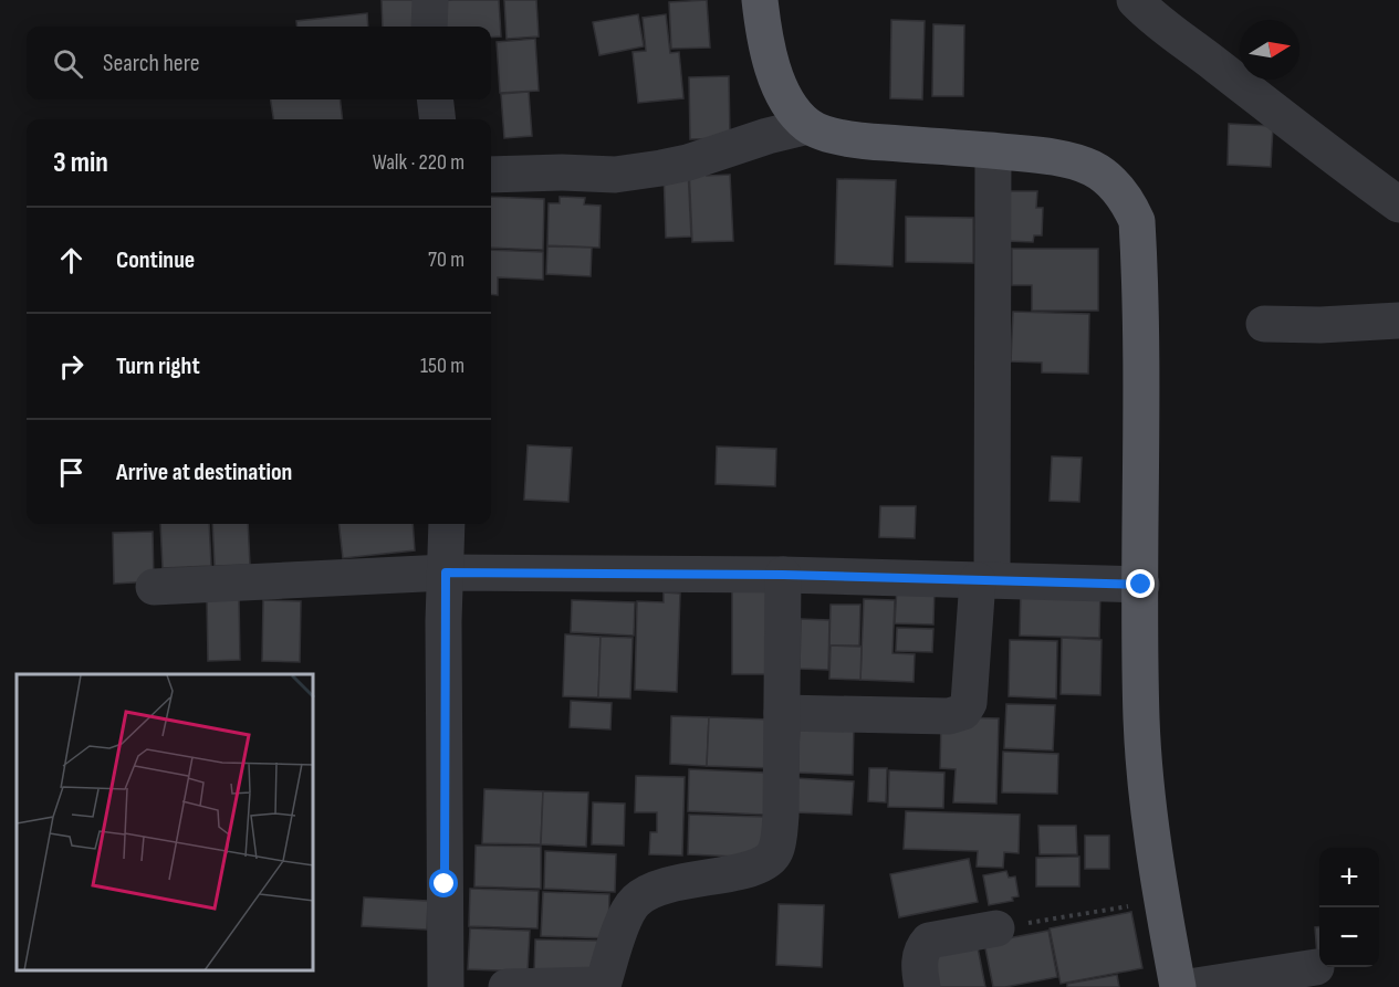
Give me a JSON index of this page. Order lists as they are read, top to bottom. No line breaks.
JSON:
{"north":"right","page":{"search":"Search here","heading":["3 min","Walk · 220 m"],"list":[["Continue","70 m"],["Turn right","150 m"],"Arrive at destination"],"map_buttons":["+","−"]}}
